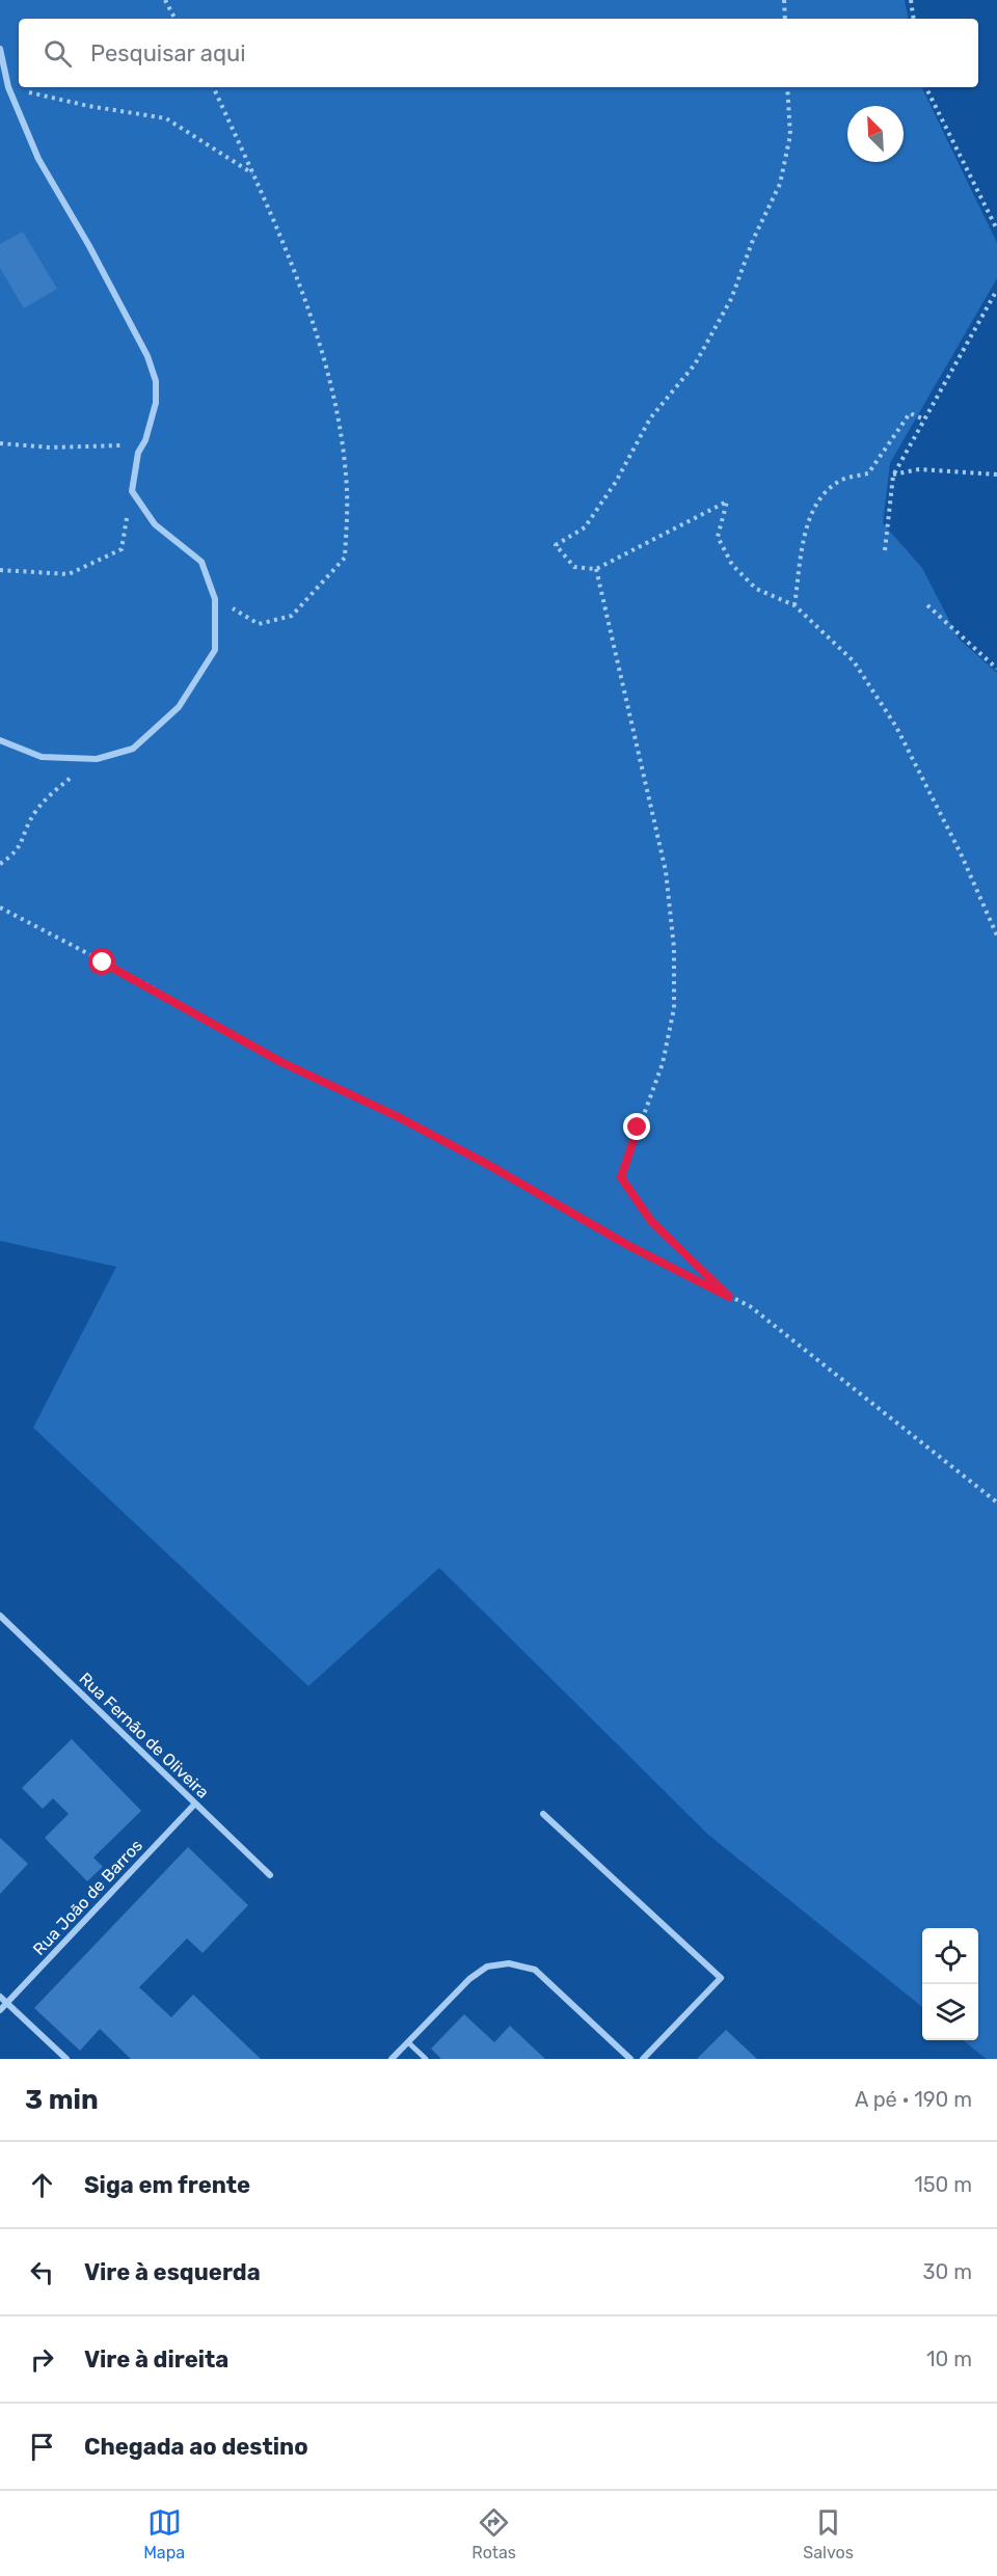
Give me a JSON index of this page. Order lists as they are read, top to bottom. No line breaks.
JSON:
{"streets":{"street":["Rua Fernão de Oliveira","Rua João de Barros"]},"crossings":[["Rua Fernão de Oliveira","Rua João de Barros"]],"north":"top left","page":{"search":"Pesquisar aqui","heading":["3 min","A pé · 190 m"],"list":[["Siga em frente","150 m"],["Vire à esquerda","30 m"],["Vire à direita","10 m"],"Chegada ao destino"],"nav":["Mapa","Rotas","Salvos"]}}
